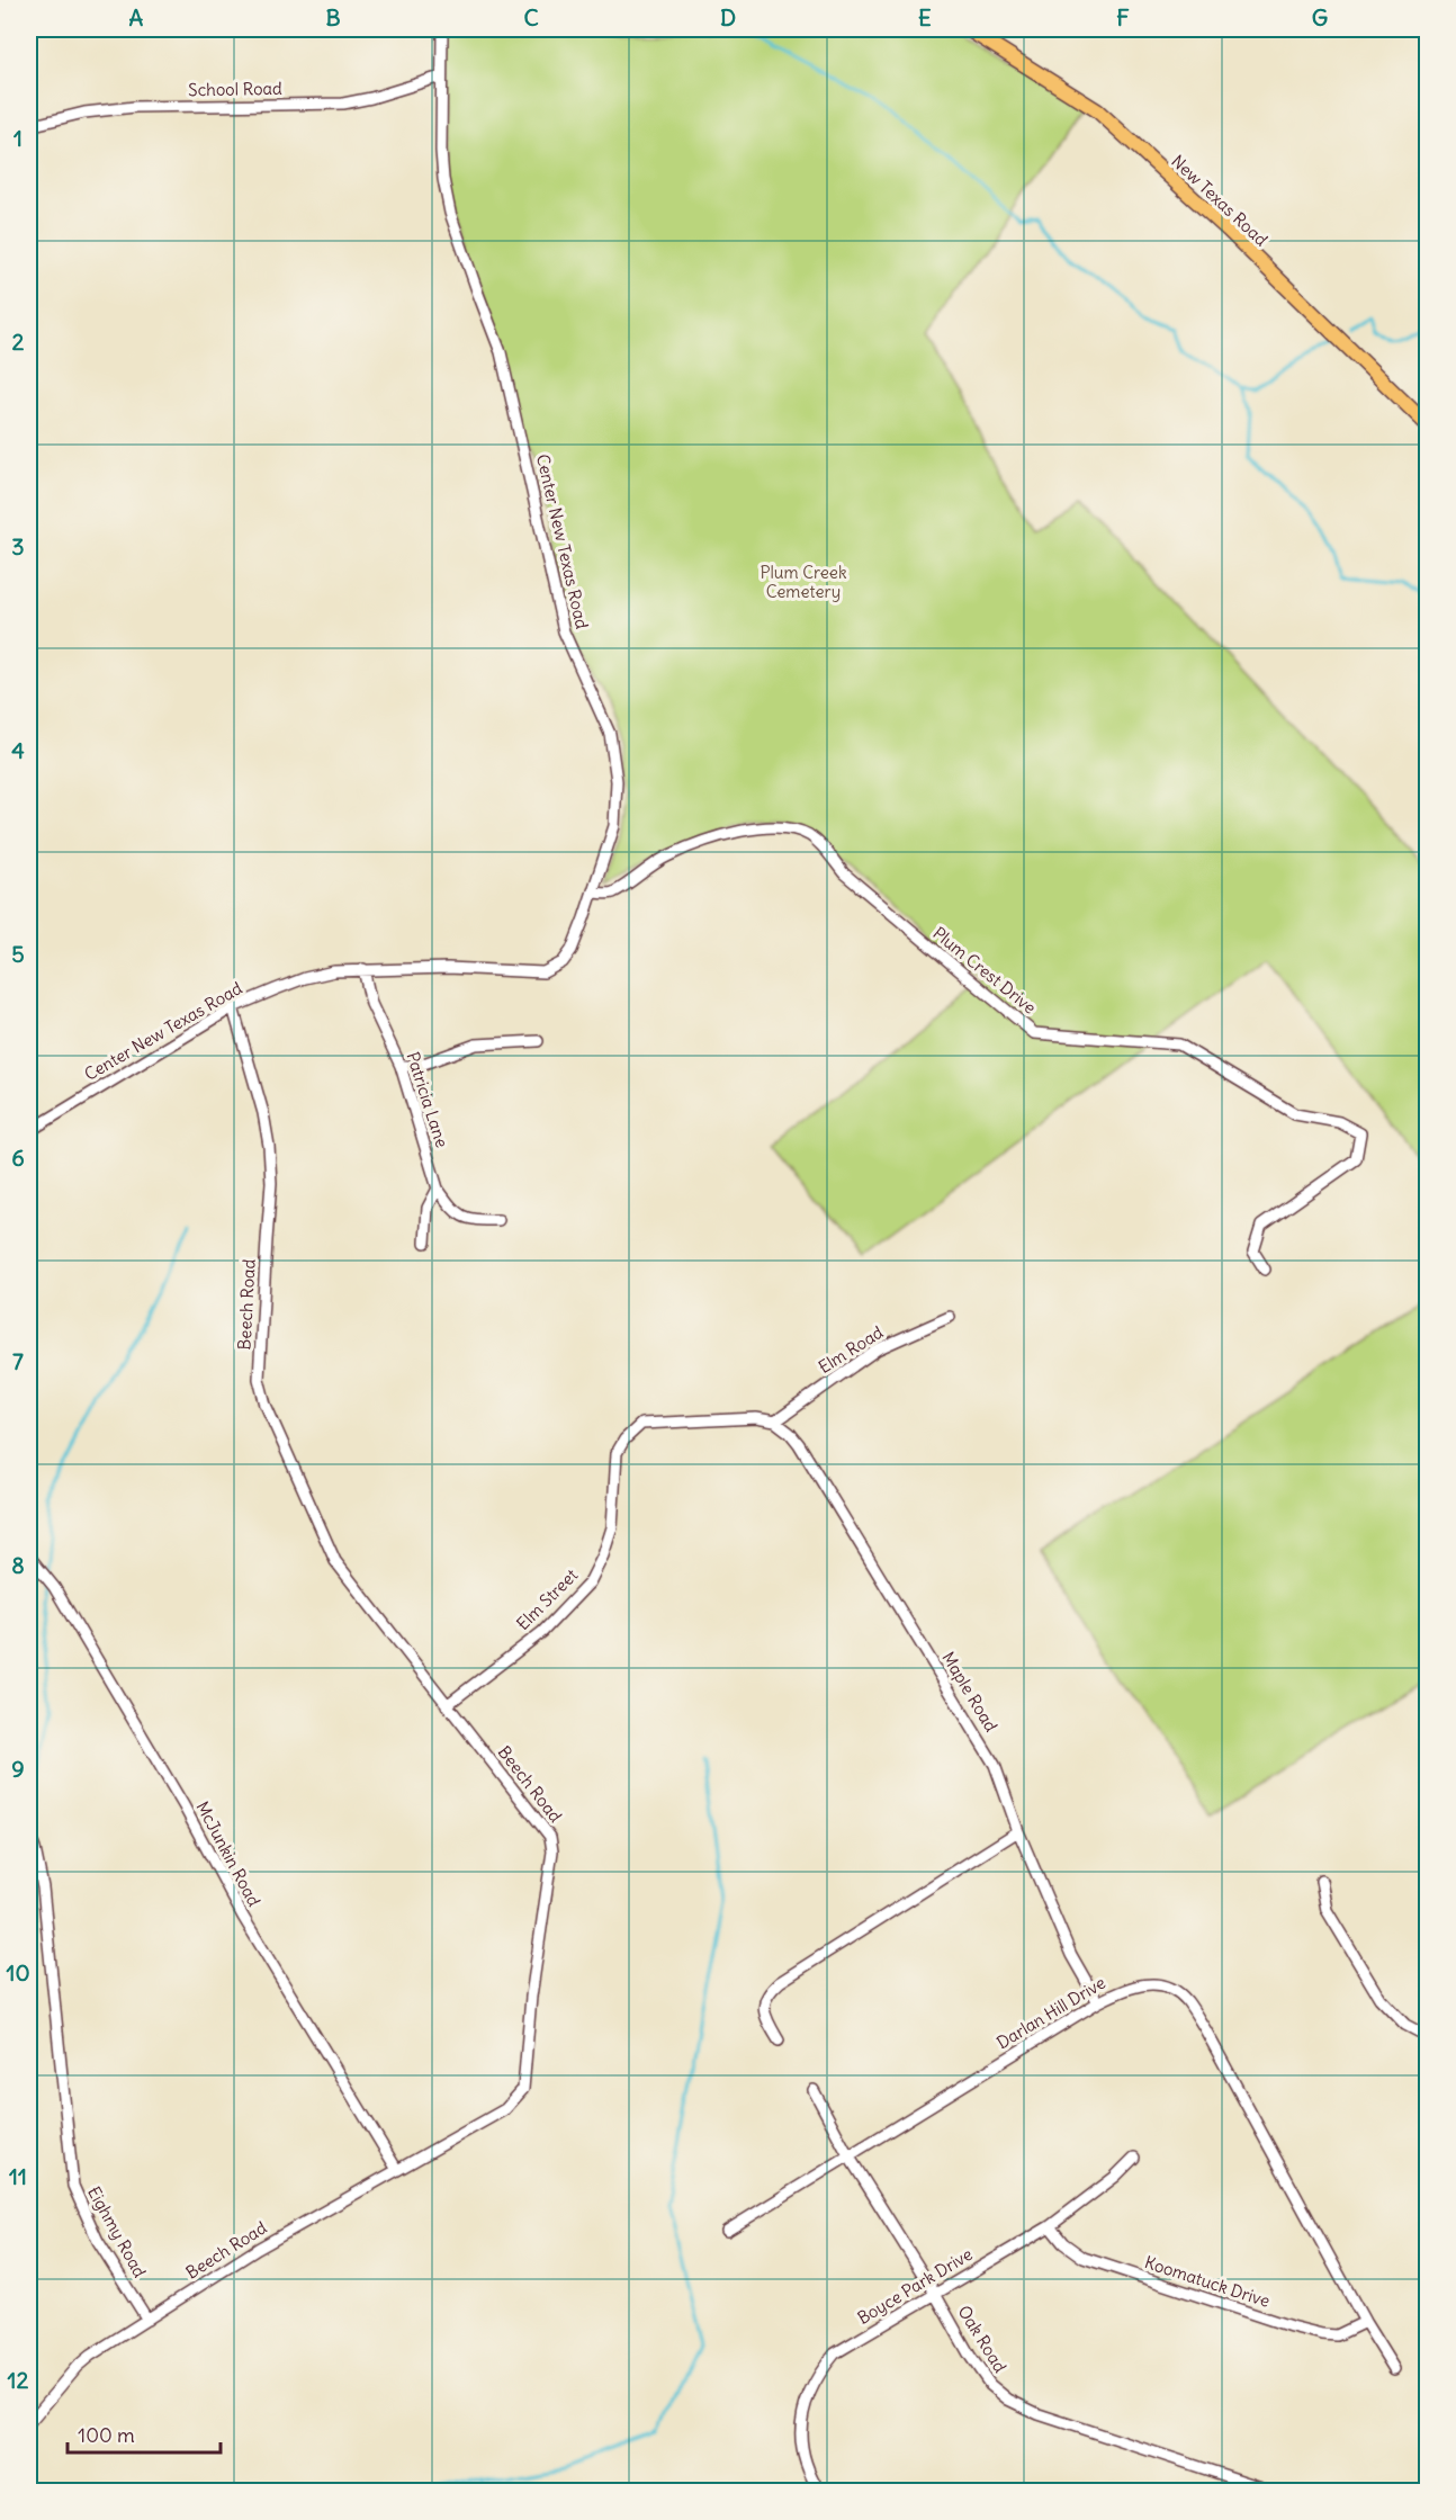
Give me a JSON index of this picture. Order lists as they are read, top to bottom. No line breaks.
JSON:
{"streets":{"main road":["New Texas Road"],"street":["School Road","Center New Texas Road","Plum Crest Drive","Patricia Lane","Beech Road","Elm Road","Elm Street","Maple Road","McJunkin Road","Darlan Hill Drive","Eighmy Road","Koomatuck Drive","Boyce Park Drive","Oak Road"]},"crossings":[["School Road","Center New Texas Road"],["Center New Texas Road","Plum Crest Drive"],["Center New Texas Road","Patricia Lane"],["Center New Texas Road","Beech Road"],["Beech Road","Elm Street"],["Beech Road","McJunkin Road"],["Beech Road","Eighmy Road"],["Elm Road","Elm Street"],["Elm Road","Maple Road"],["Elm Street","Maple Road"],["Maple Road","Darlan Hill Drive"],["Darlan Hill Drive","Koomatuck Drive"],["Darlan Hill Drive","Oak Road"],["Koomatuck Drive","Boyce Park Drive"],["Boyce Park Drive","Oak Road"]],"parks":["Plum Creek Cemetery"],"scale_bar":"100 m","grid":{"columns":["A","B","C","D","E","F","G"],"rows":["1","2","3","4","5","6","7","8","9","10","11","12"]}}
